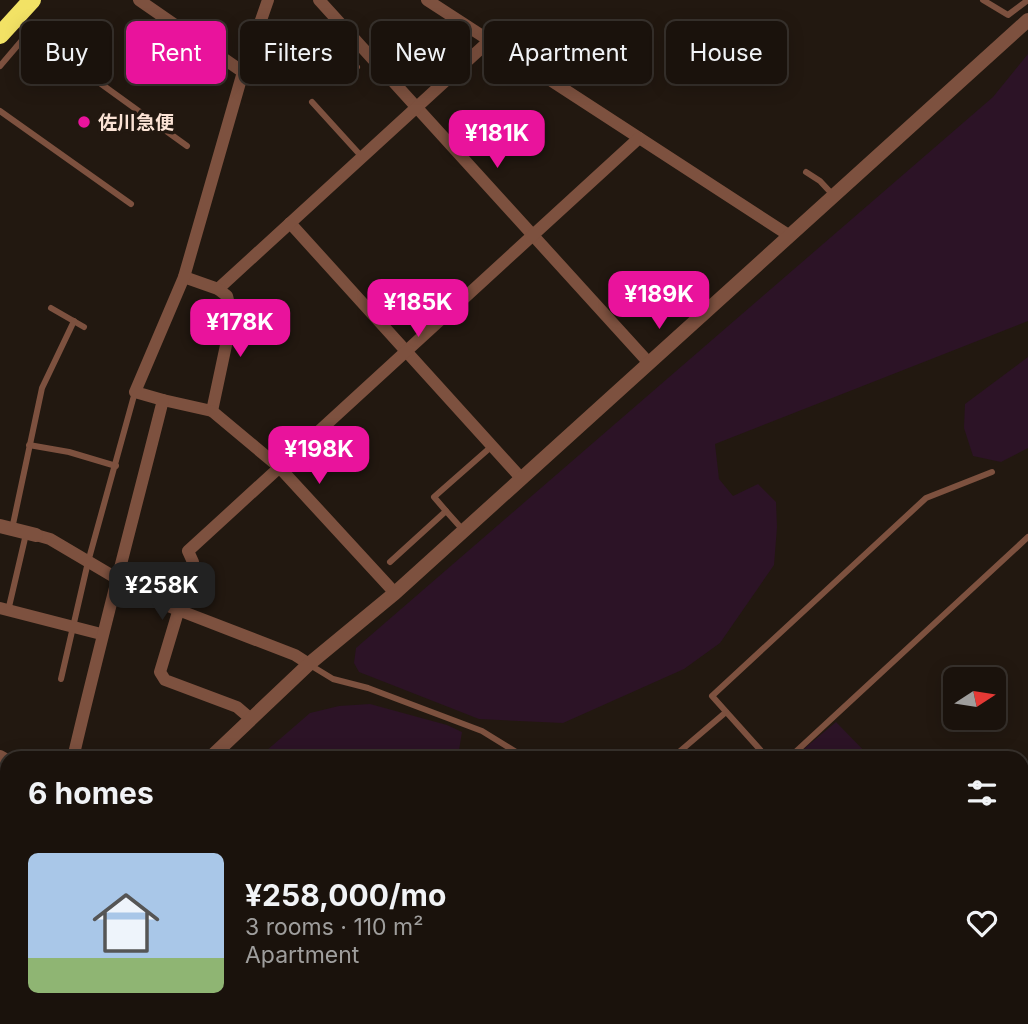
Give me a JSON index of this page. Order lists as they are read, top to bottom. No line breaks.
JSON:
{"places":["佐川急便"],"north":"right","page":{"chip":["Buy","Rent","Filters","New","Apartment","House"],"price":["¥181K","¥189K","¥185K","¥178K","¥198K","¥258K"],"heading":"6 homes","list":[{"name":"¥258,000/mo","note":"3 rooms · 110 m² · Apartment"}]}}
